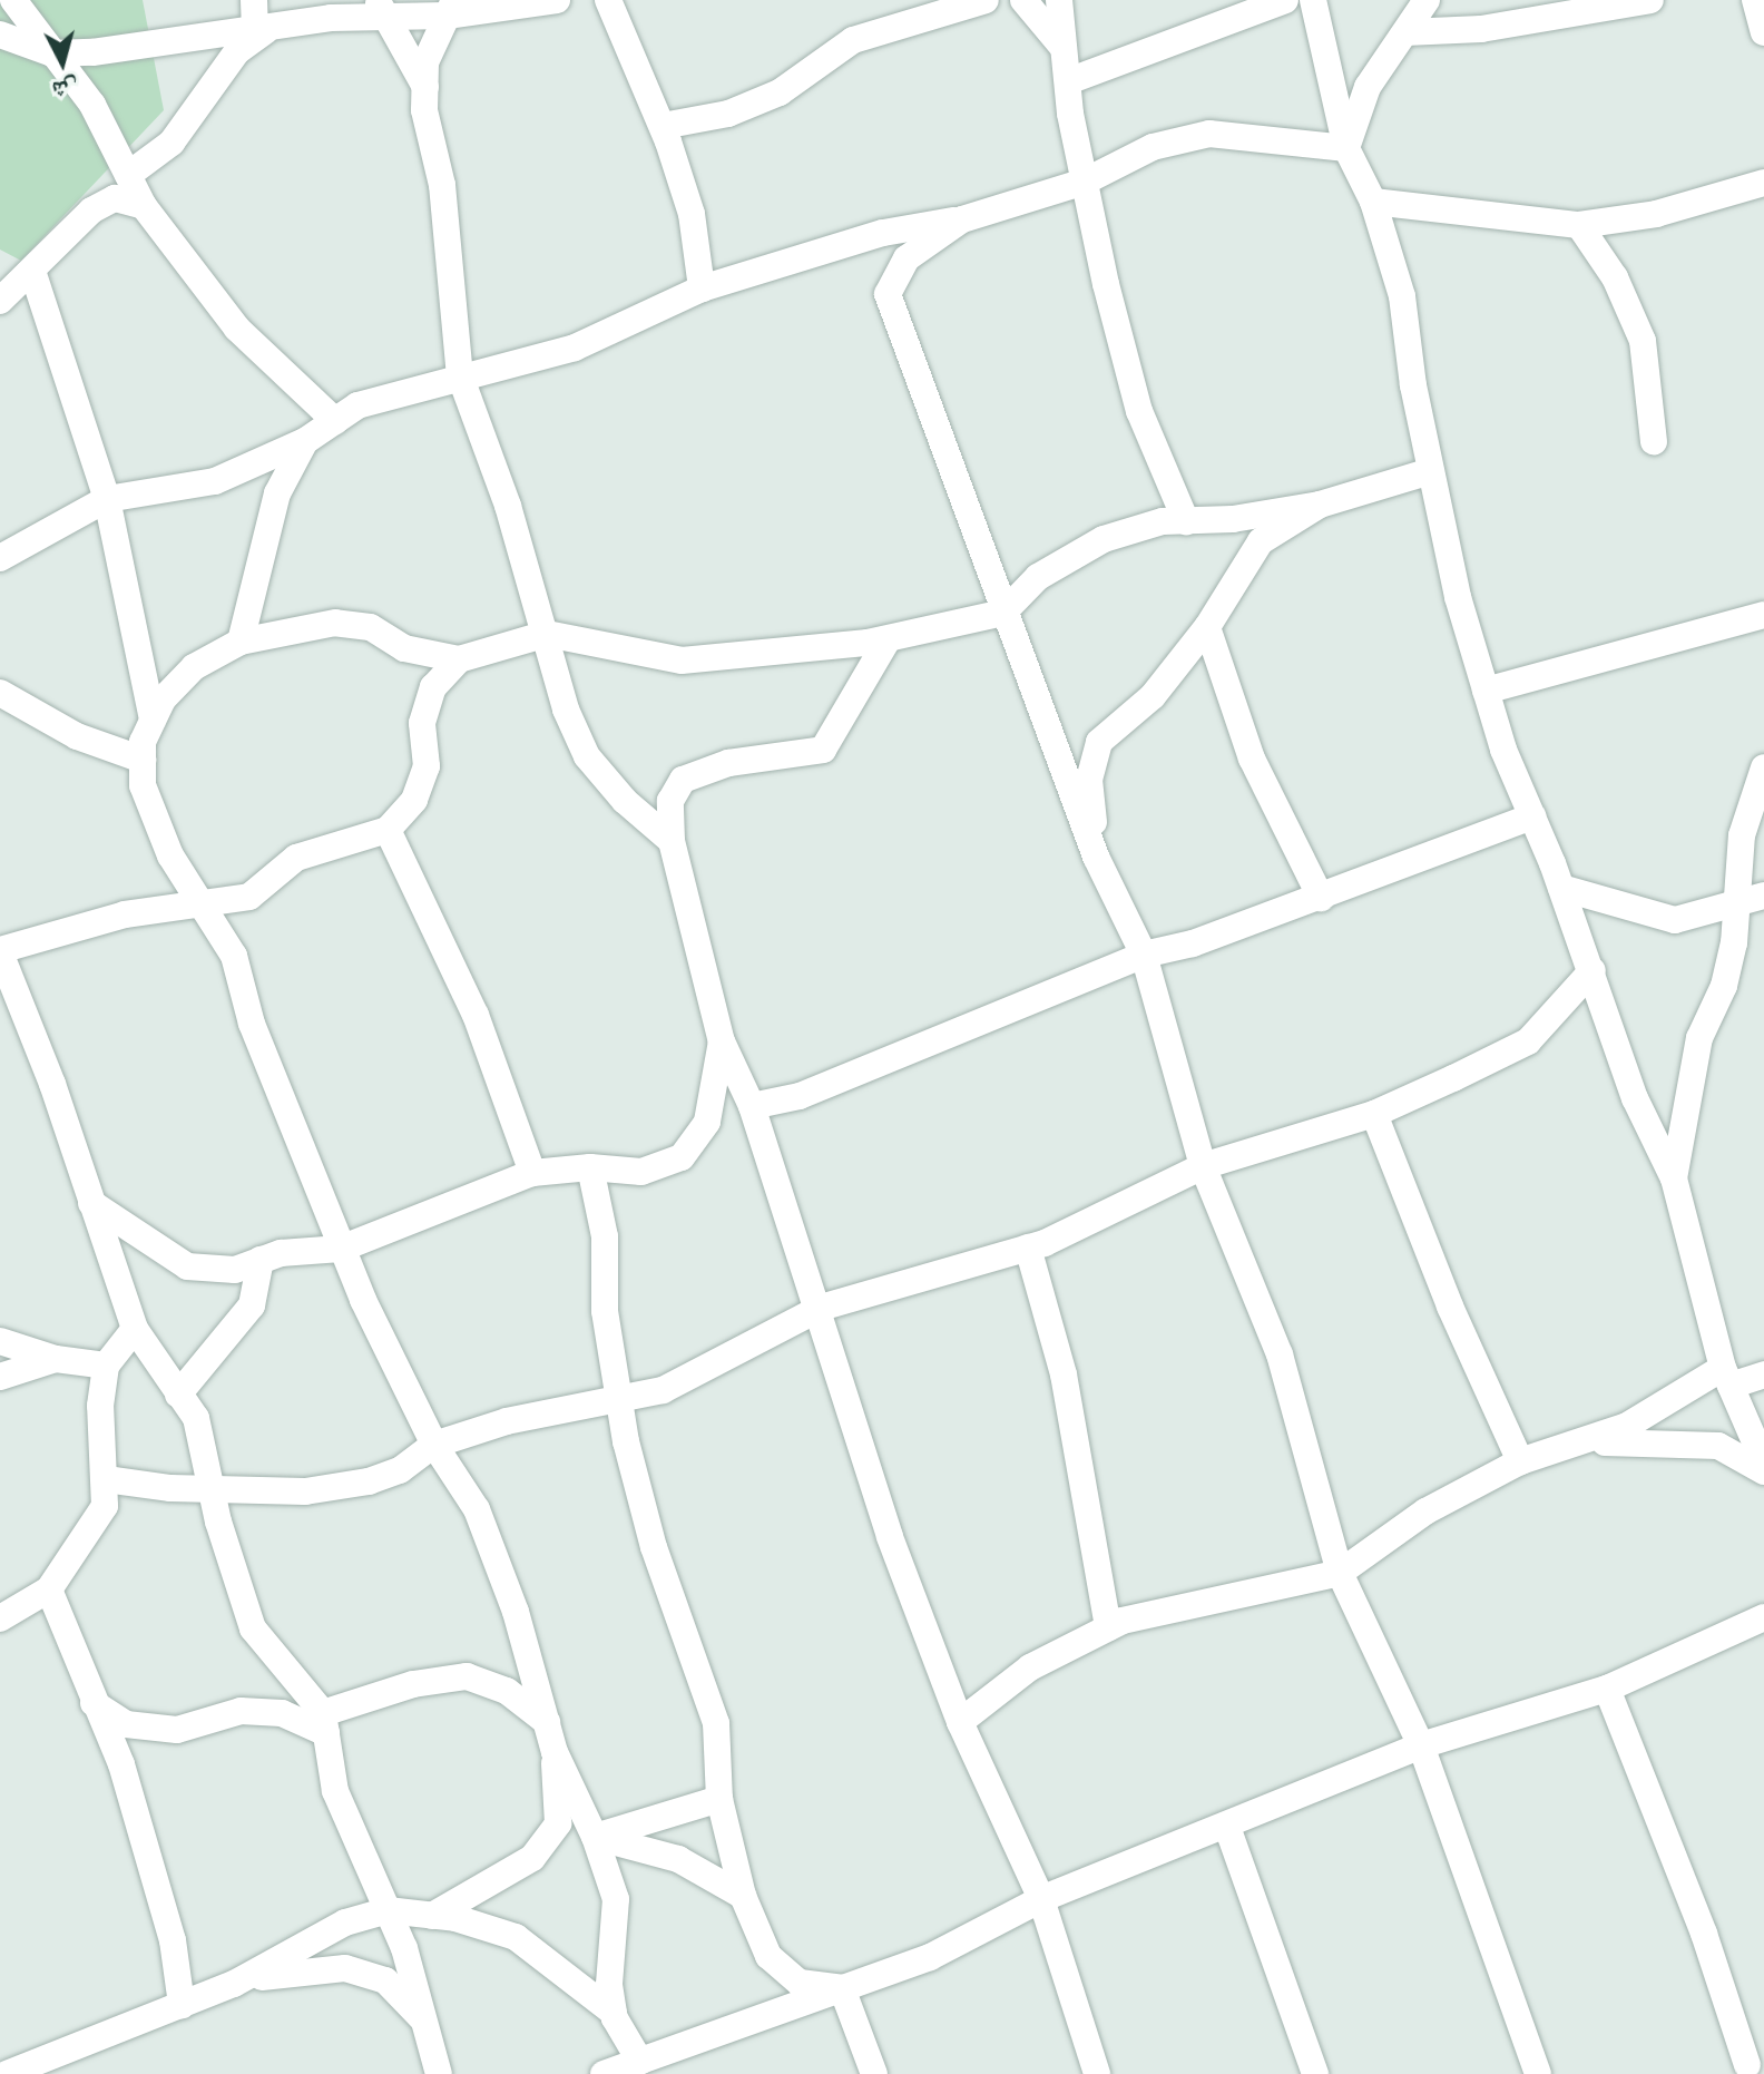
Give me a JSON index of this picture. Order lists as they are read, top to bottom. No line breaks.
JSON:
{"north":"bottom"}
